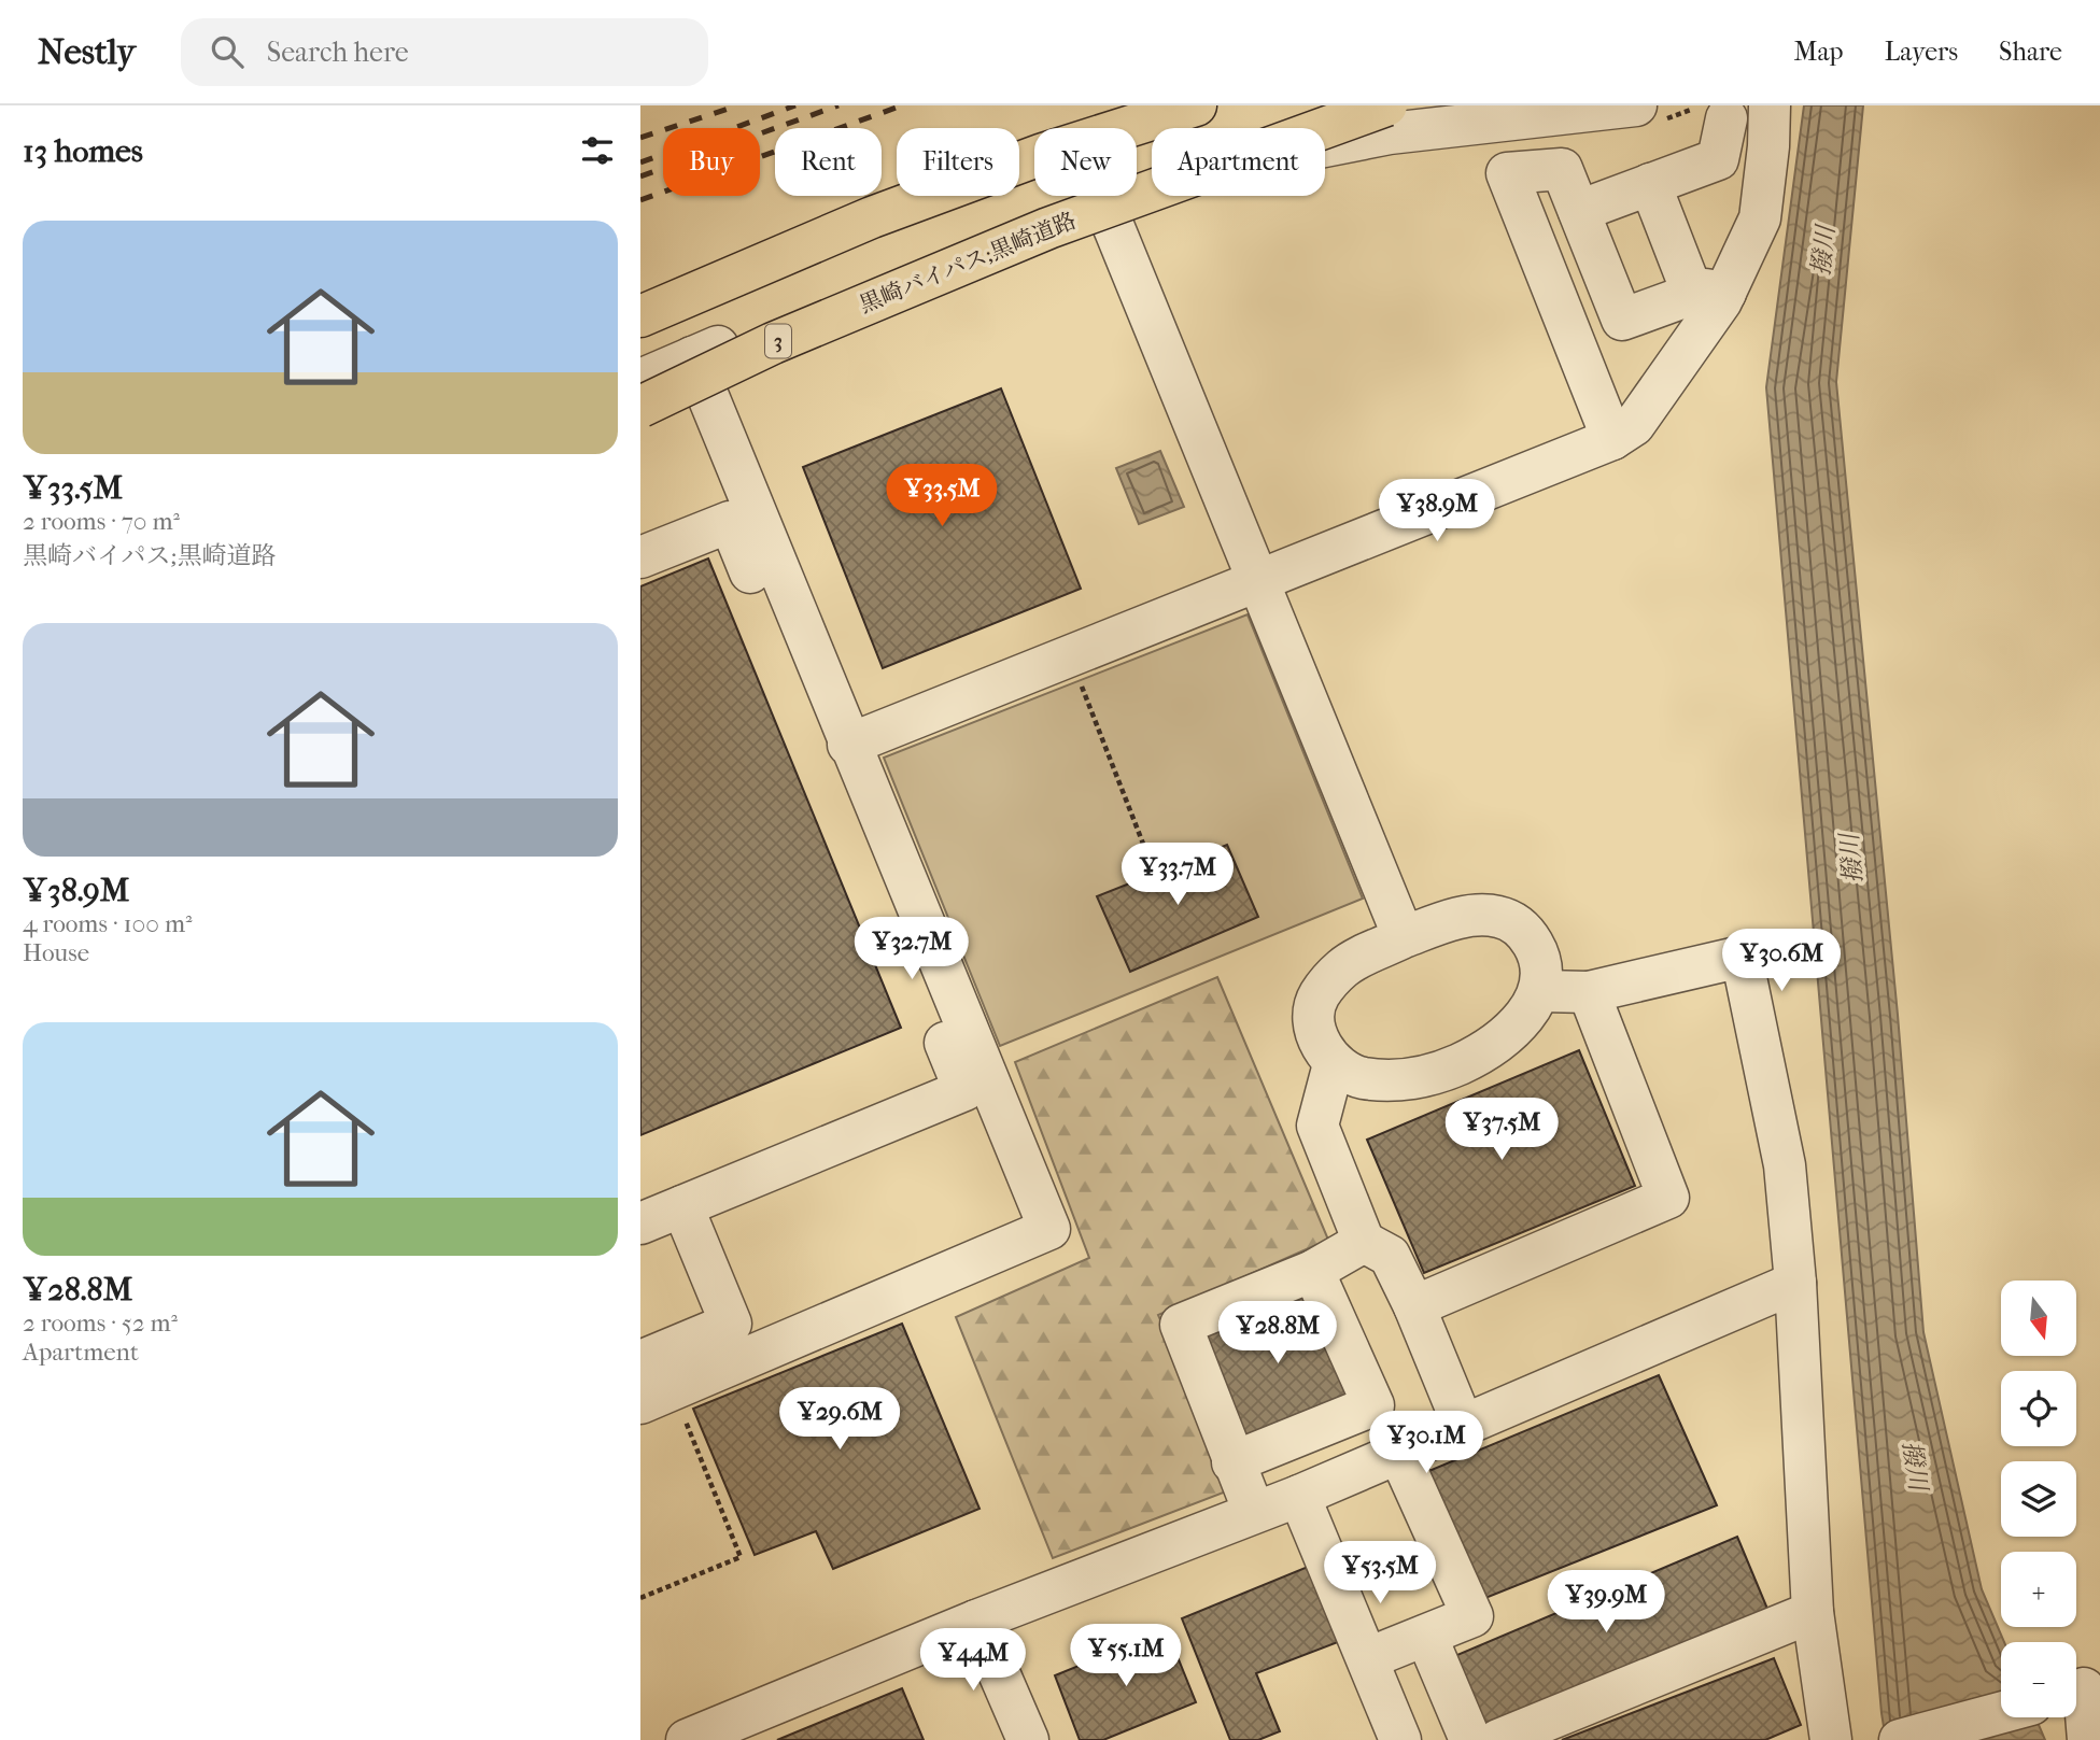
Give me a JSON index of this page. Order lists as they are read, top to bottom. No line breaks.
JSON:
{"streets":{"highway":["黒崎バイパス;黒崎道路","3"]},"water":["撥川"],"north":"bottom","page":{"header":"Nestly","search":"Search here","nav":["Map","Layers","Share"],"heading":"13 homes","chip":["Buy","Rent","Filters","New","Apartment"],"list":[{"name":"¥33.5M","note":"2 rooms · 70 m² · 黒崎バイパス;黒崎道路"},{"name":"¥38.9M","note":"4 rooms · 100 m² · House"},{"name":"¥28.8M","note":"2 rooms · 52 m² · Apartment"}],"price":["¥33.5M","¥38.9M","¥33.7M","¥32.7M","¥30.6M","¥37.5M","¥28.8M","¥29.6M","¥30.1M","¥53.5M","¥39.9M","¥55.1M","¥44M"],"map_buttons":["+","−"]}}
